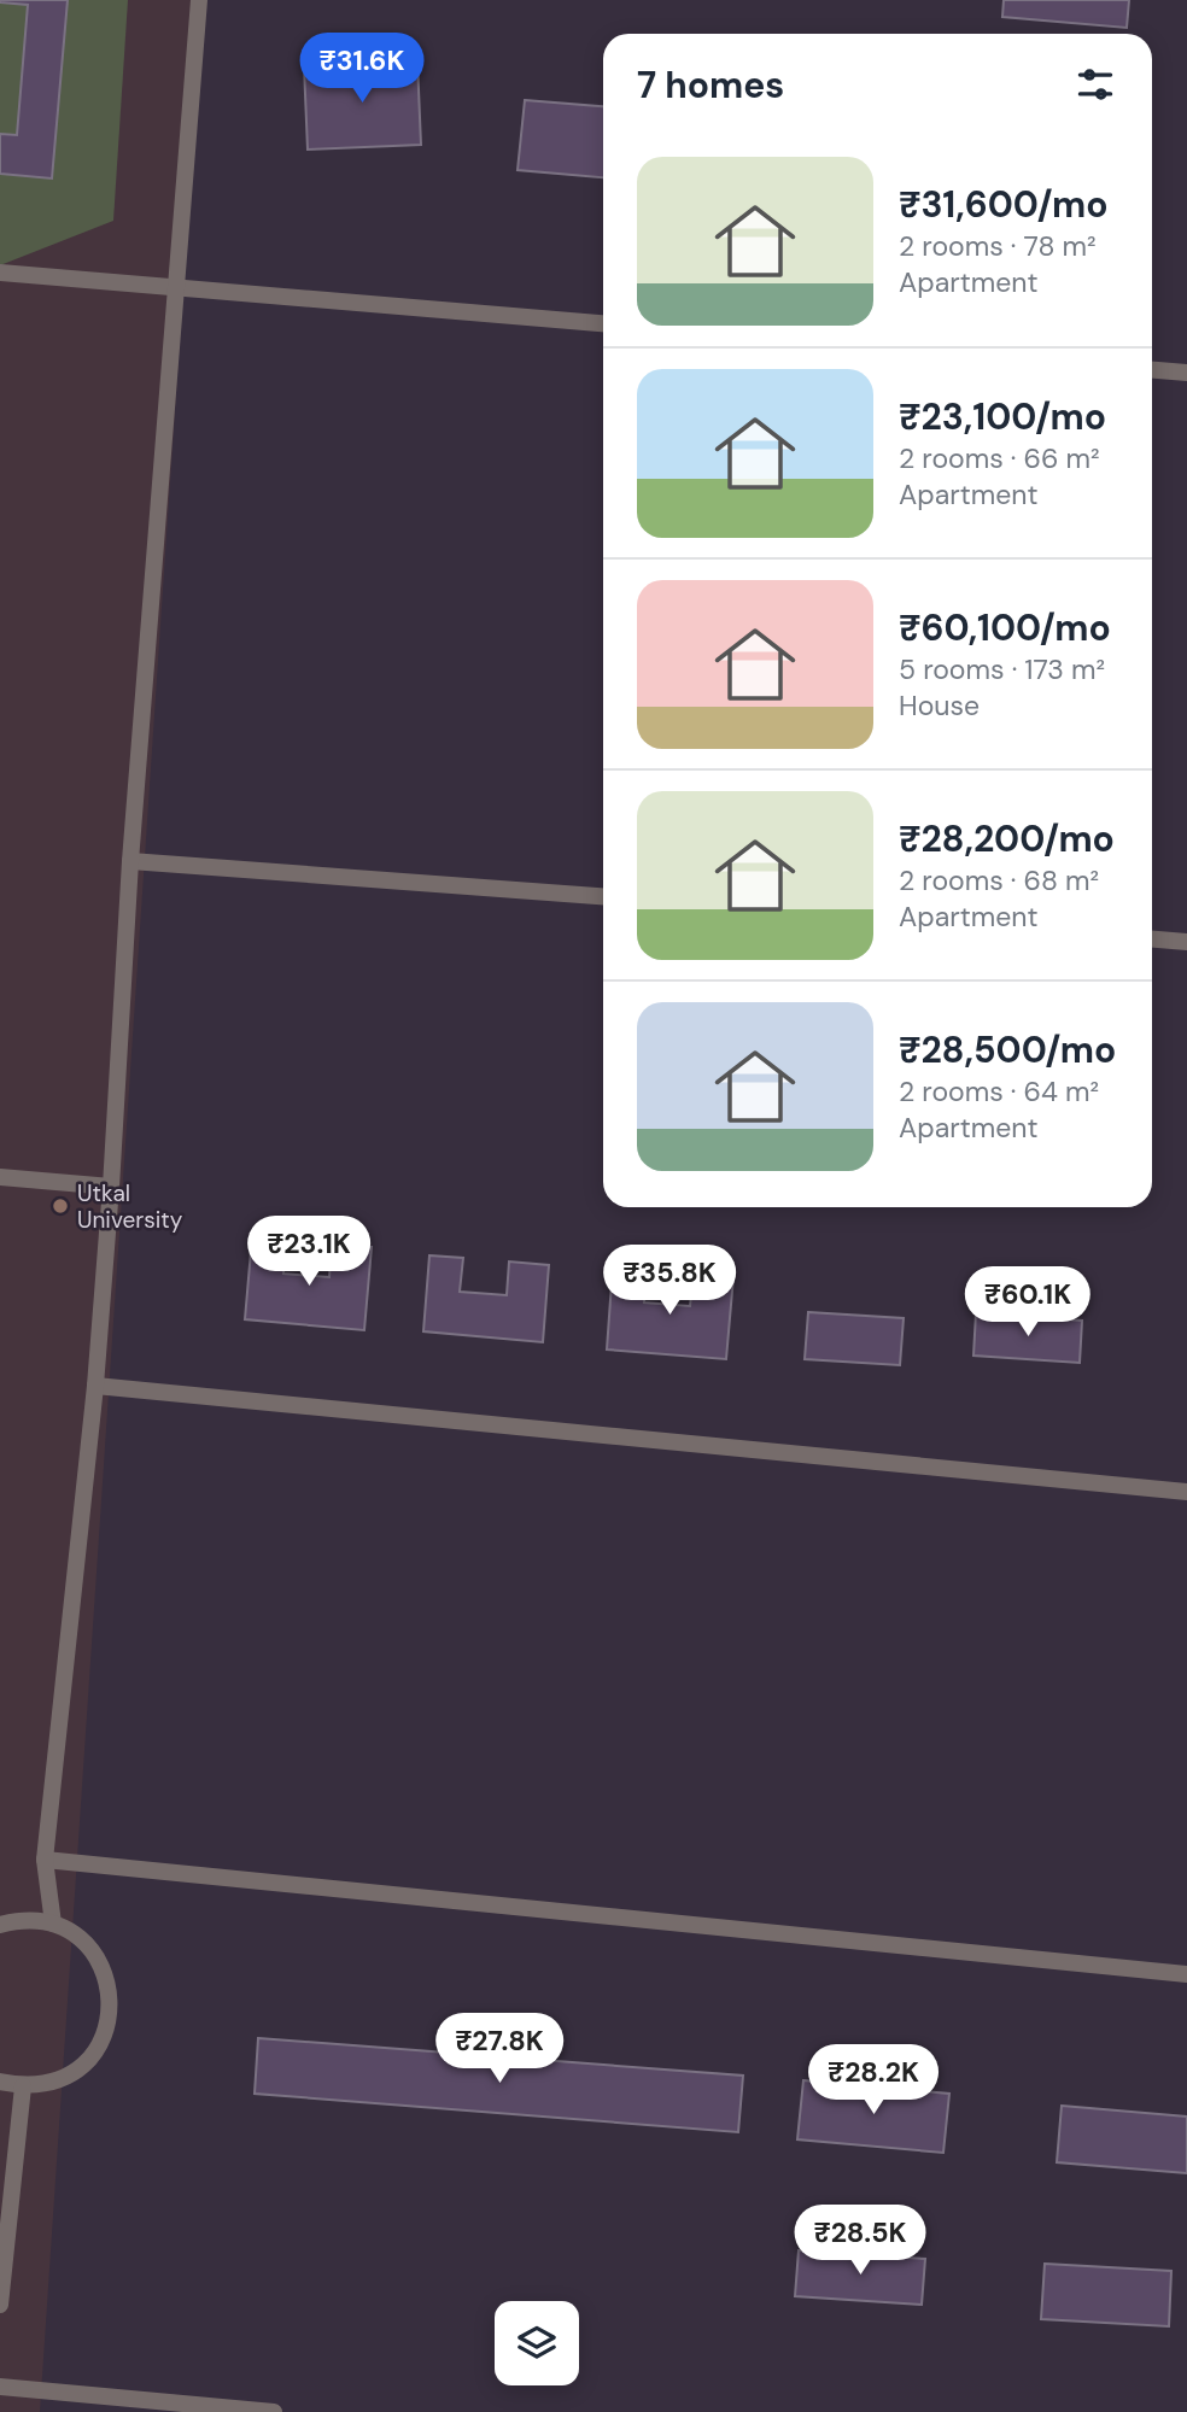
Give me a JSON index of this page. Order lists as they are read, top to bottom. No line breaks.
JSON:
{"places":["Utkal University"],"page":{"price":["₹31.6K","₹23.1K","₹35.8K","₹60.1K","₹27.8K","₹28.2K","₹28.5K"],"heading":"7 homes","list":[{"name":"₹31,600/mo","note":"2 rooms · 78 m² · Apartment"},{"name":"₹23,100/mo","note":"2 rooms · 66 m² · Apartment"},{"name":"₹60,100/mo","note":"5 rooms · 173 m² · House"},{"name":"₹28,200/mo","note":"2 rooms · 68 m² · Apartment"},{"name":"₹28,500/mo","note":"2 rooms · 64 m² · Apartment"}]}}
